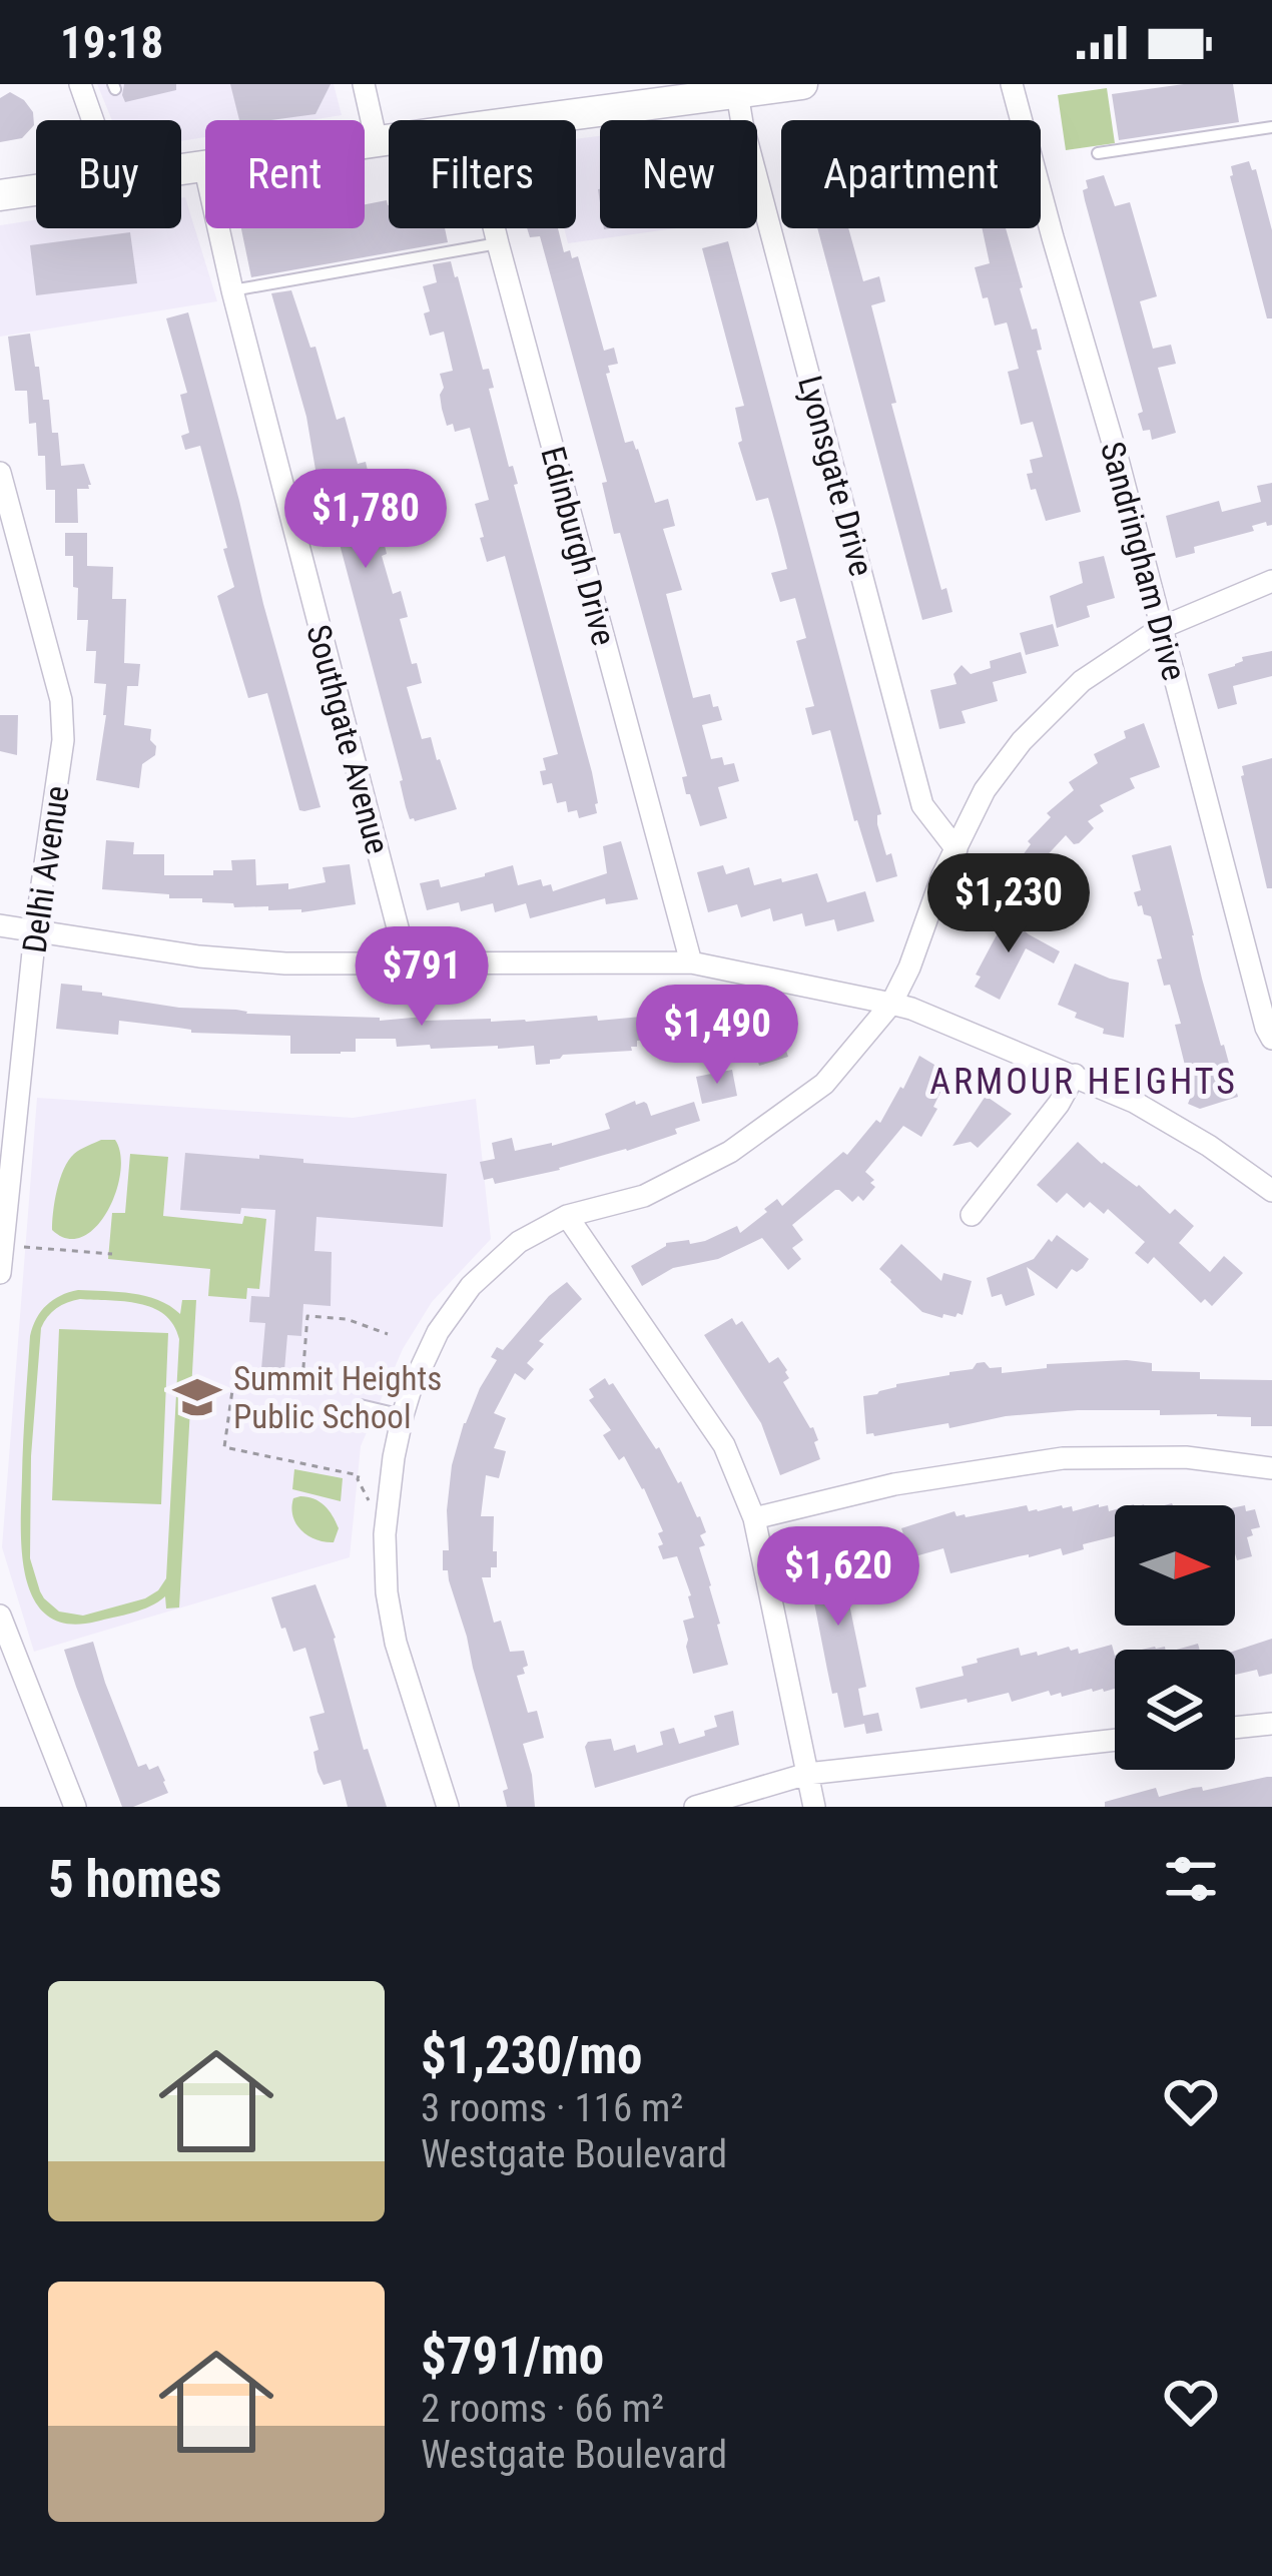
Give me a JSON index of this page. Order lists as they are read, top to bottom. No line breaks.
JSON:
{"streets":{"street":["Lyonsgate Drive","Edinburgh Drive","Sandringham Drive","Southgate Avenue","Delhi Avenue"]},"districts":["ARMOUR HEIGHTS"],"places":{"school or university":["Summit Heights Public School"]},"north":"right","page":{"status":"19:18","chip":["Buy","Rent","Filters","New","Apartment"],"price":["$1,780","$1,230","$791","$1,490","$1,620"],"heading":"5 homes","list":[{"name":"$1,230/mo","note":"3 rooms · 116 m² · Westgate Boulevard"},{"name":"$791/mo","note":"2 rooms · 66 m² · Westgate Boulevard"}]}}
